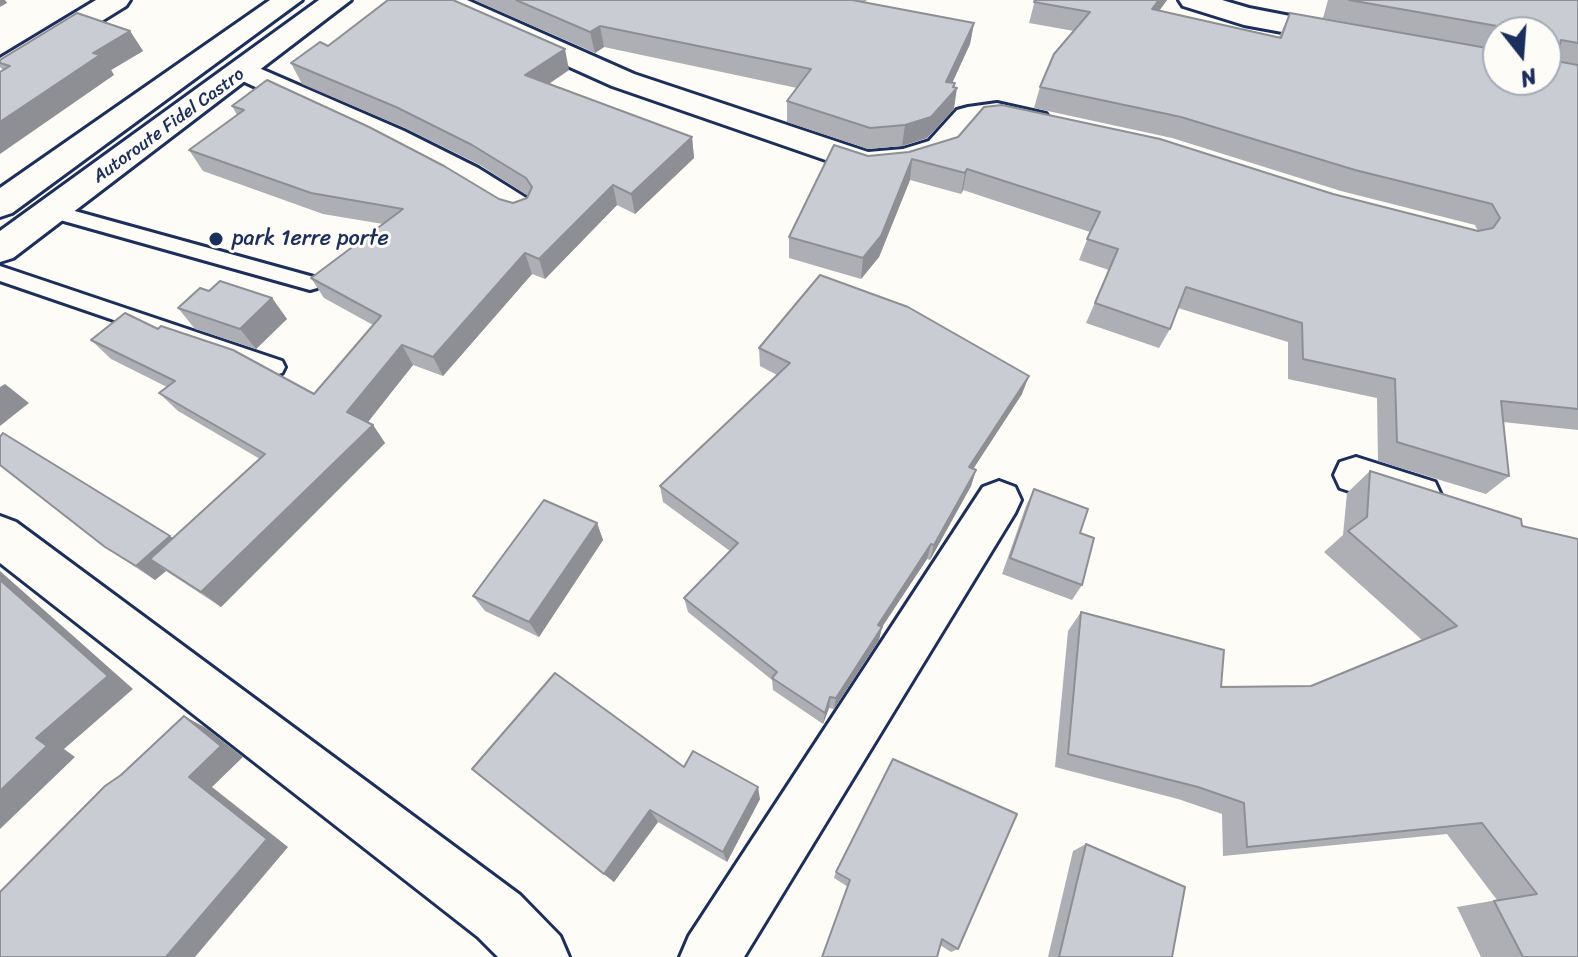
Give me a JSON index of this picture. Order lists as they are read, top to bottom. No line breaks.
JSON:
{"streets":{"main road":["Autoroute Fidel Castro"]},"places":["park 1erre porte"],"north":"bottom"}
